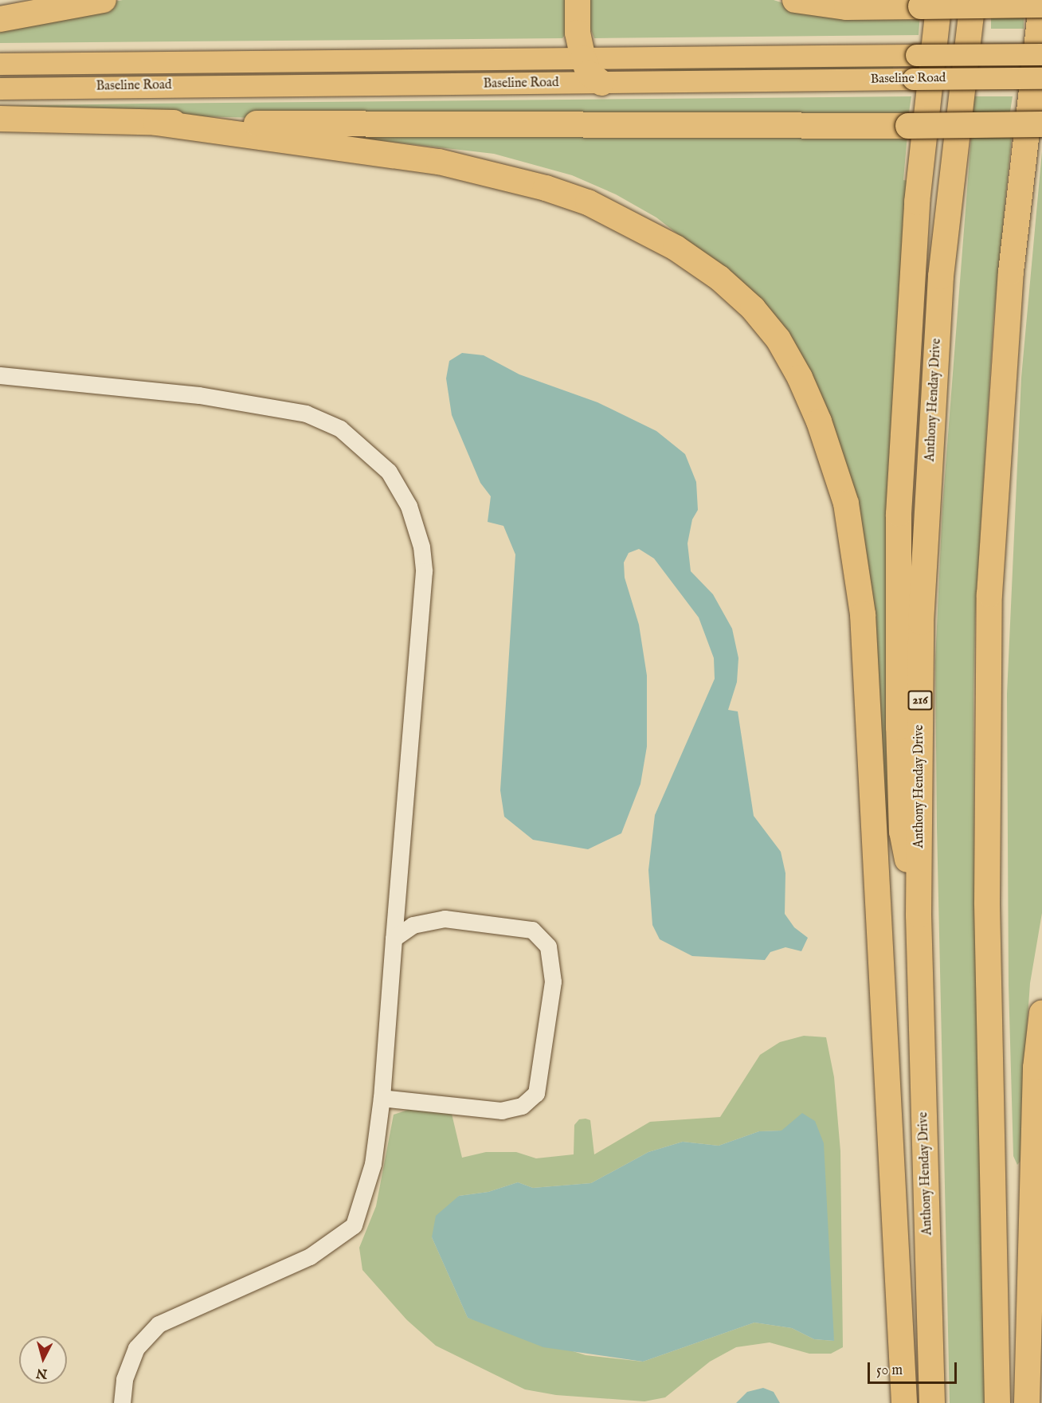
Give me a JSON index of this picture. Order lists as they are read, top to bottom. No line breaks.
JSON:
{"streets":{"highway":["Anthony Henday Drive","216"],"main road":["Baseline Road"]},"scale_bar":"50 m","north":"bottom"}
